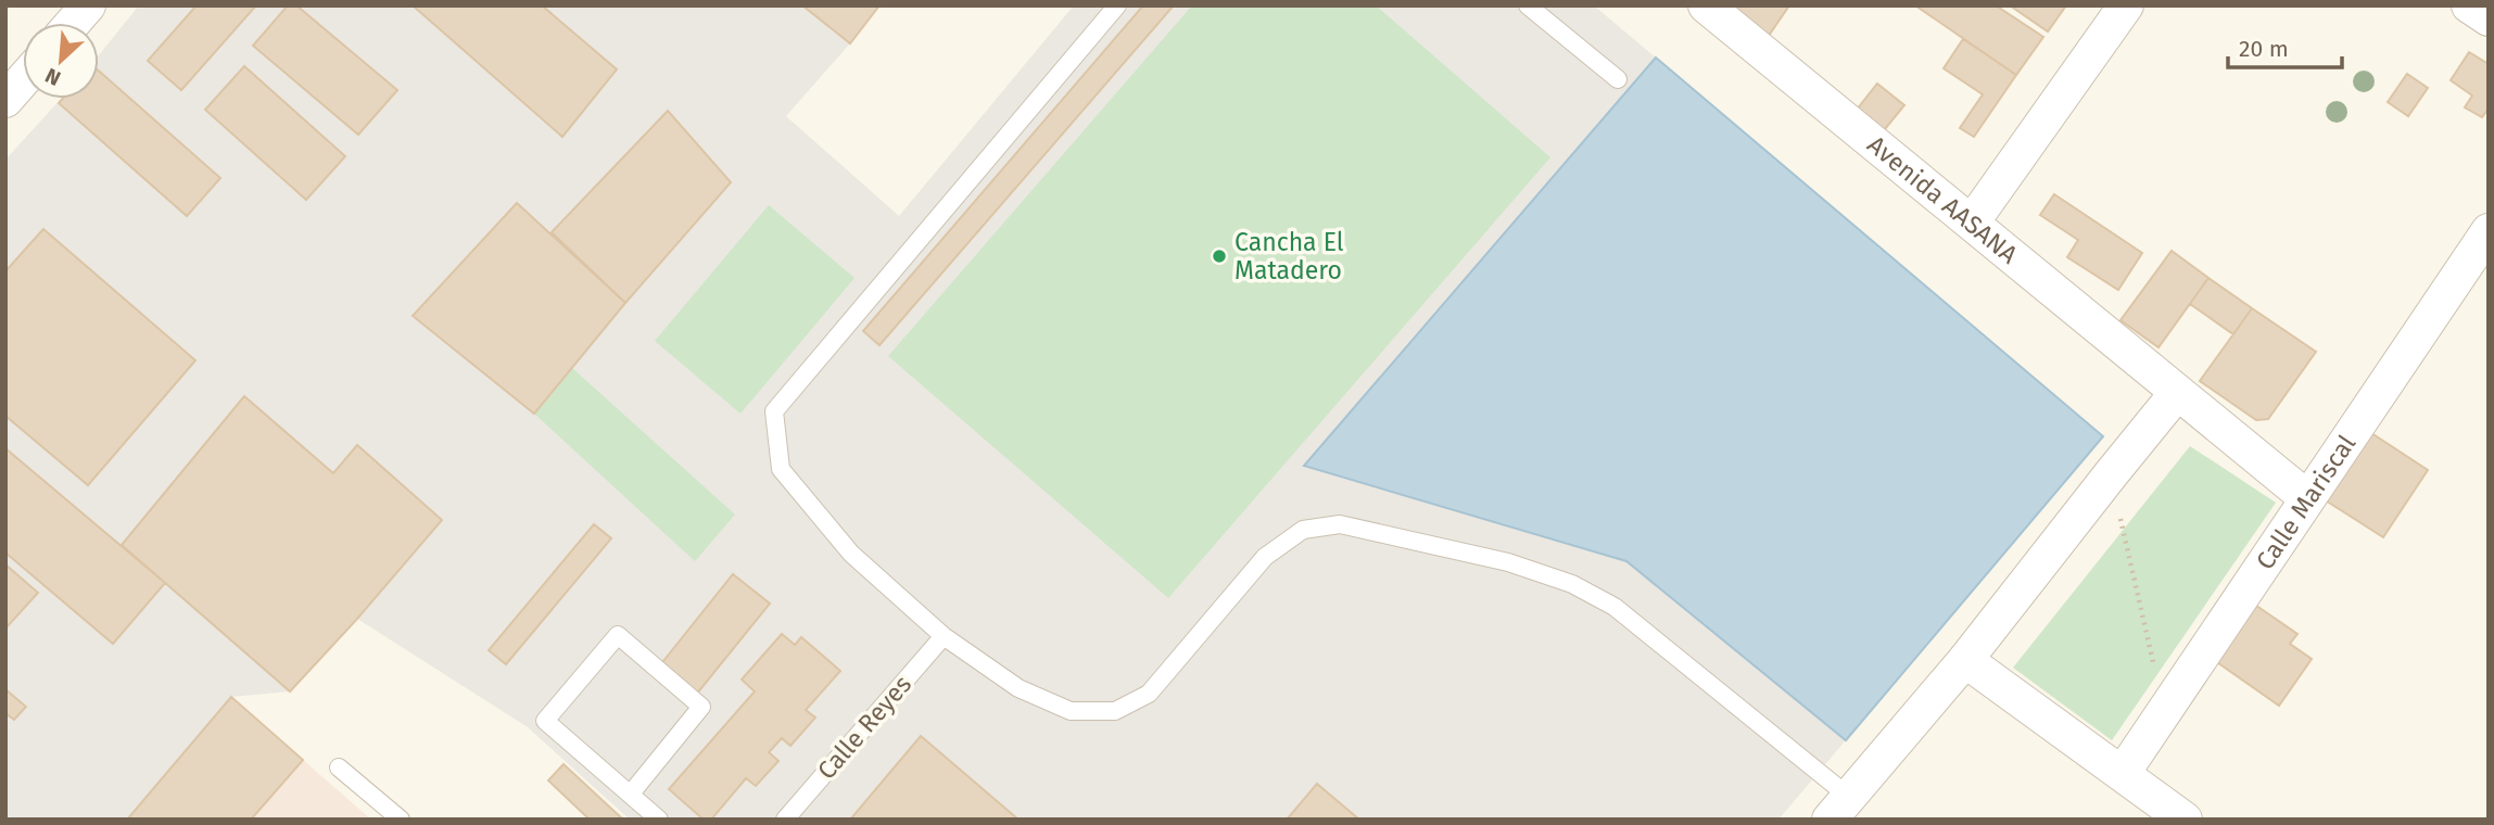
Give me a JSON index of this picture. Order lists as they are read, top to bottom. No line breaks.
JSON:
{"streets":{"street":["Avenida AASANA","Calle Mariscal"],"lane":["Calle Reyes"]},"crossings":[["Avenida AASANA","Calle Mariscal"]],"places":["Cancha El Matadero"],"scale_bar":"20 m","north":"bottom left"}
